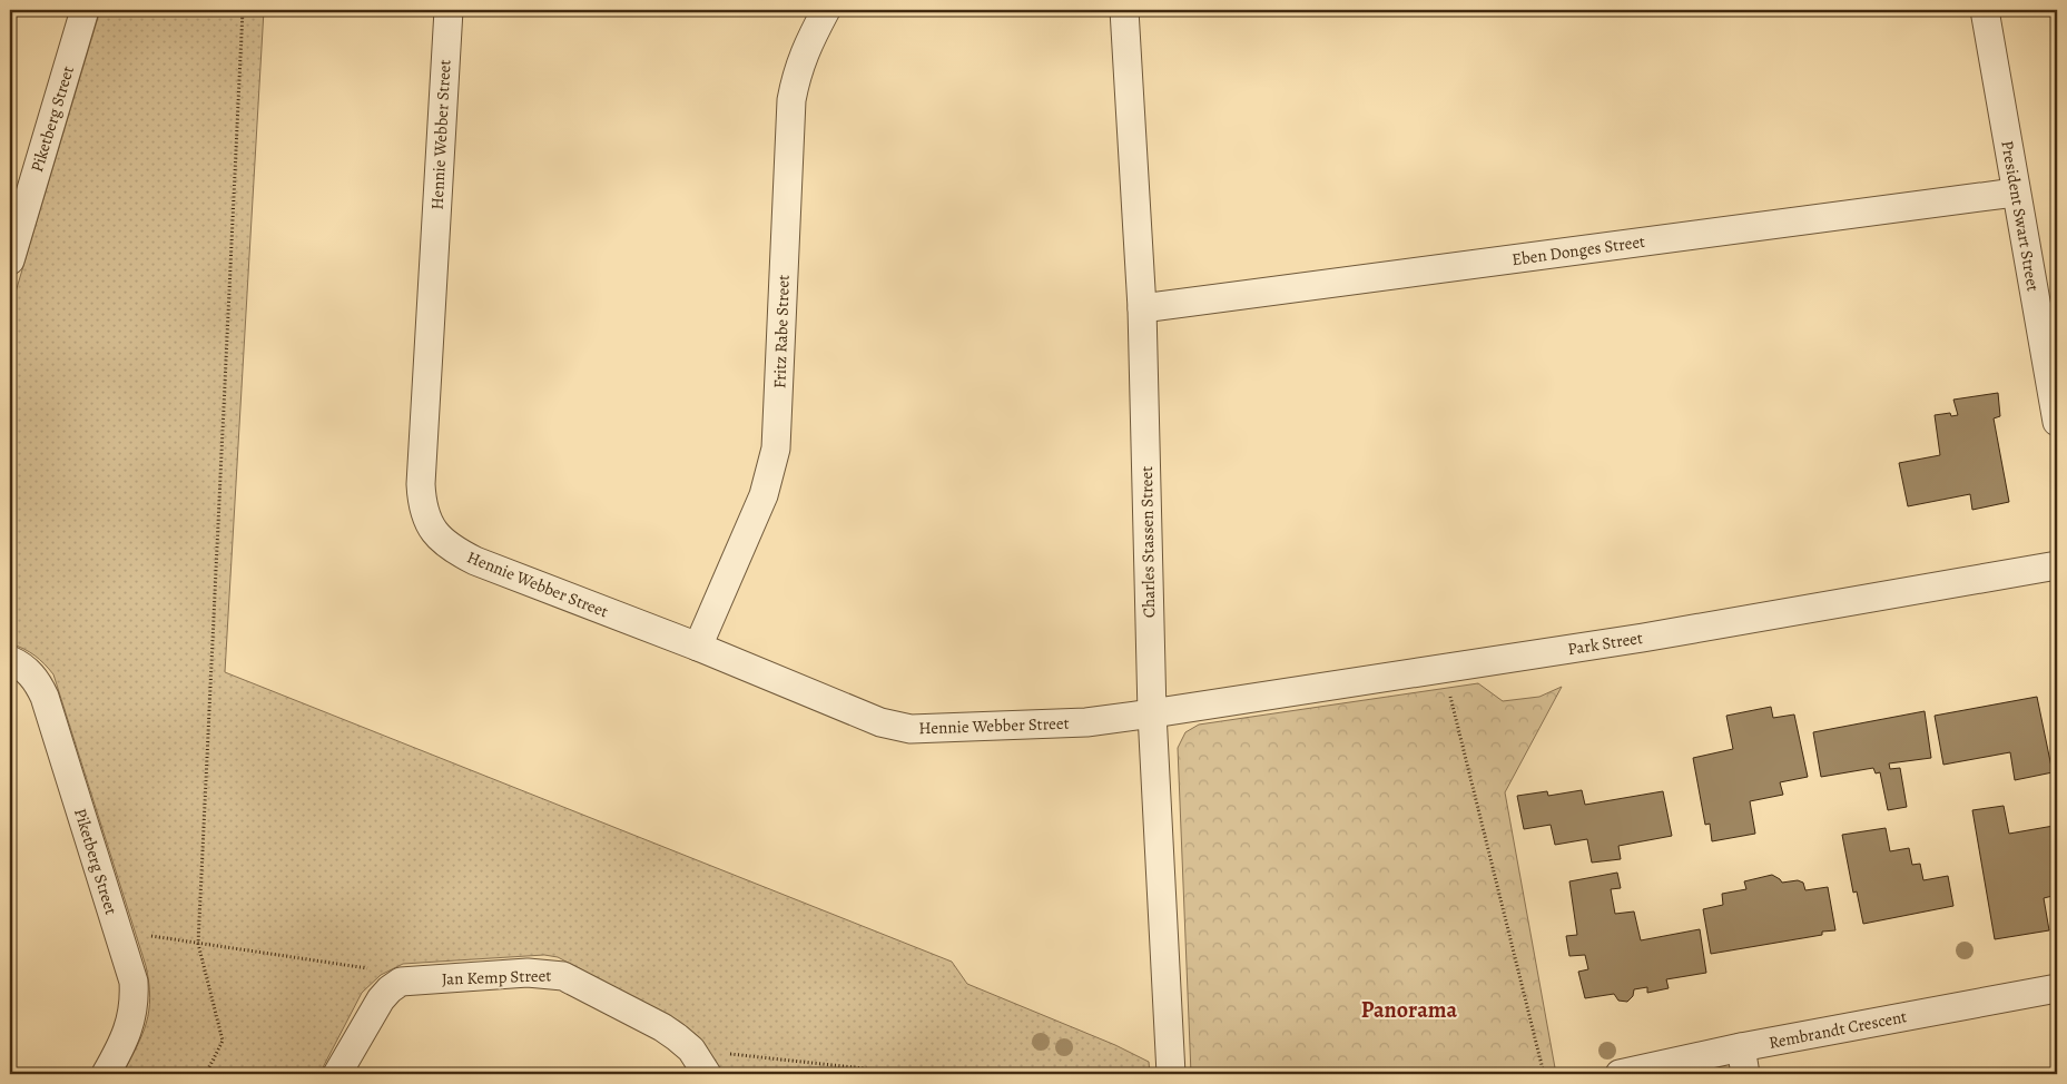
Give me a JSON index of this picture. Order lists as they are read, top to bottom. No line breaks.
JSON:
{"streets":{"street":["Piketberg Street","Hennie Webber Street","President Swart Street","Eben Donges Street","Fritz Rabe Street","Charles Stassen Street","Park Street","Jan Kemp Street","Rembrandt Crescent"]},"crossings":[["Hennie Webber Street","Fritz Rabe Street"],["Hennie Webber Street","Charles Stassen Street"],["Hennie Webber Street","Park Street"],["President Swart Street","Eben Donges Street"],["Eben Donges Street","Charles Stassen Street"],["Charles Stassen Street","Park Street"]],"districts":["Panorama"]}
